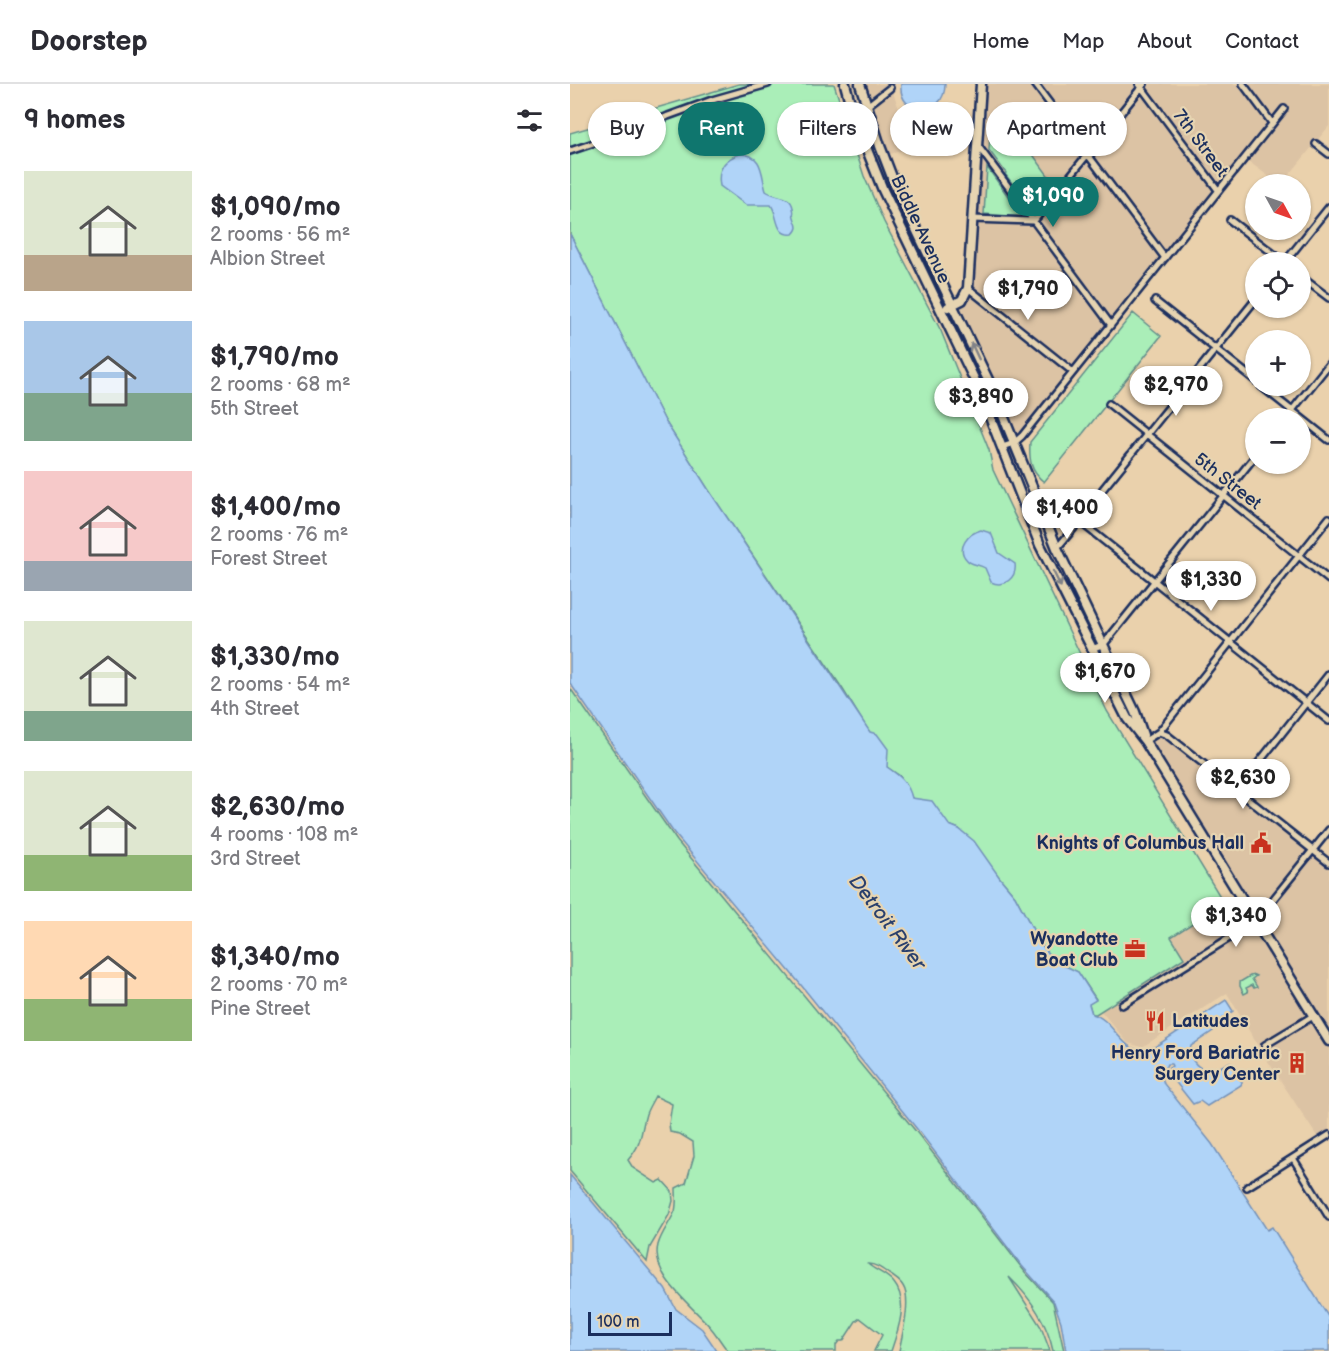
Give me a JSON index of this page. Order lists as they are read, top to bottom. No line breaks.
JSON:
{"streets":{"main road":["Biddle Avenue"],"street":["7th Street","5th Street"]},"water":["Detroit River"],"places":{"public building":["Knights of Columbus Hall"],"office":["Wyandotte Boat Club"],"restaurant":["Latitudes"],"building":["Henry Ford Bariatric Surgery Center"]},"scale_bar":"100 m","north":"bottom right","page":{"header":"Doorstep","nav":["Home","Map","About","Contact"],"heading":"9 homes","chip":["Buy","Rent","Filters","New","Apartment"],"list":[{"name":"$1,090/mo","note":"2 rooms · 56 m² · Albion Street"},{"name":"$1,790/mo","note":"2 rooms · 68 m² · 5th Street"},{"name":"$1,400/mo","note":"2 rooms · 76 m² · Forest Street"},{"name":"$1,330/mo","note":"2 rooms · 54 m² · 4th Street"},{"name":"$2,630/mo","note":"4 rooms · 108 m² · 3rd Street"},{"name":"$1,340/mo","note":"2 rooms · 70 m² · Pine Street"}],"map_buttons":["+","−"],"price":["$1,090","$1,790","$2,970","$3,890","$1,400","$1,330","$1,670","$2,630","$1,340"],"scale":"100 m"}}
